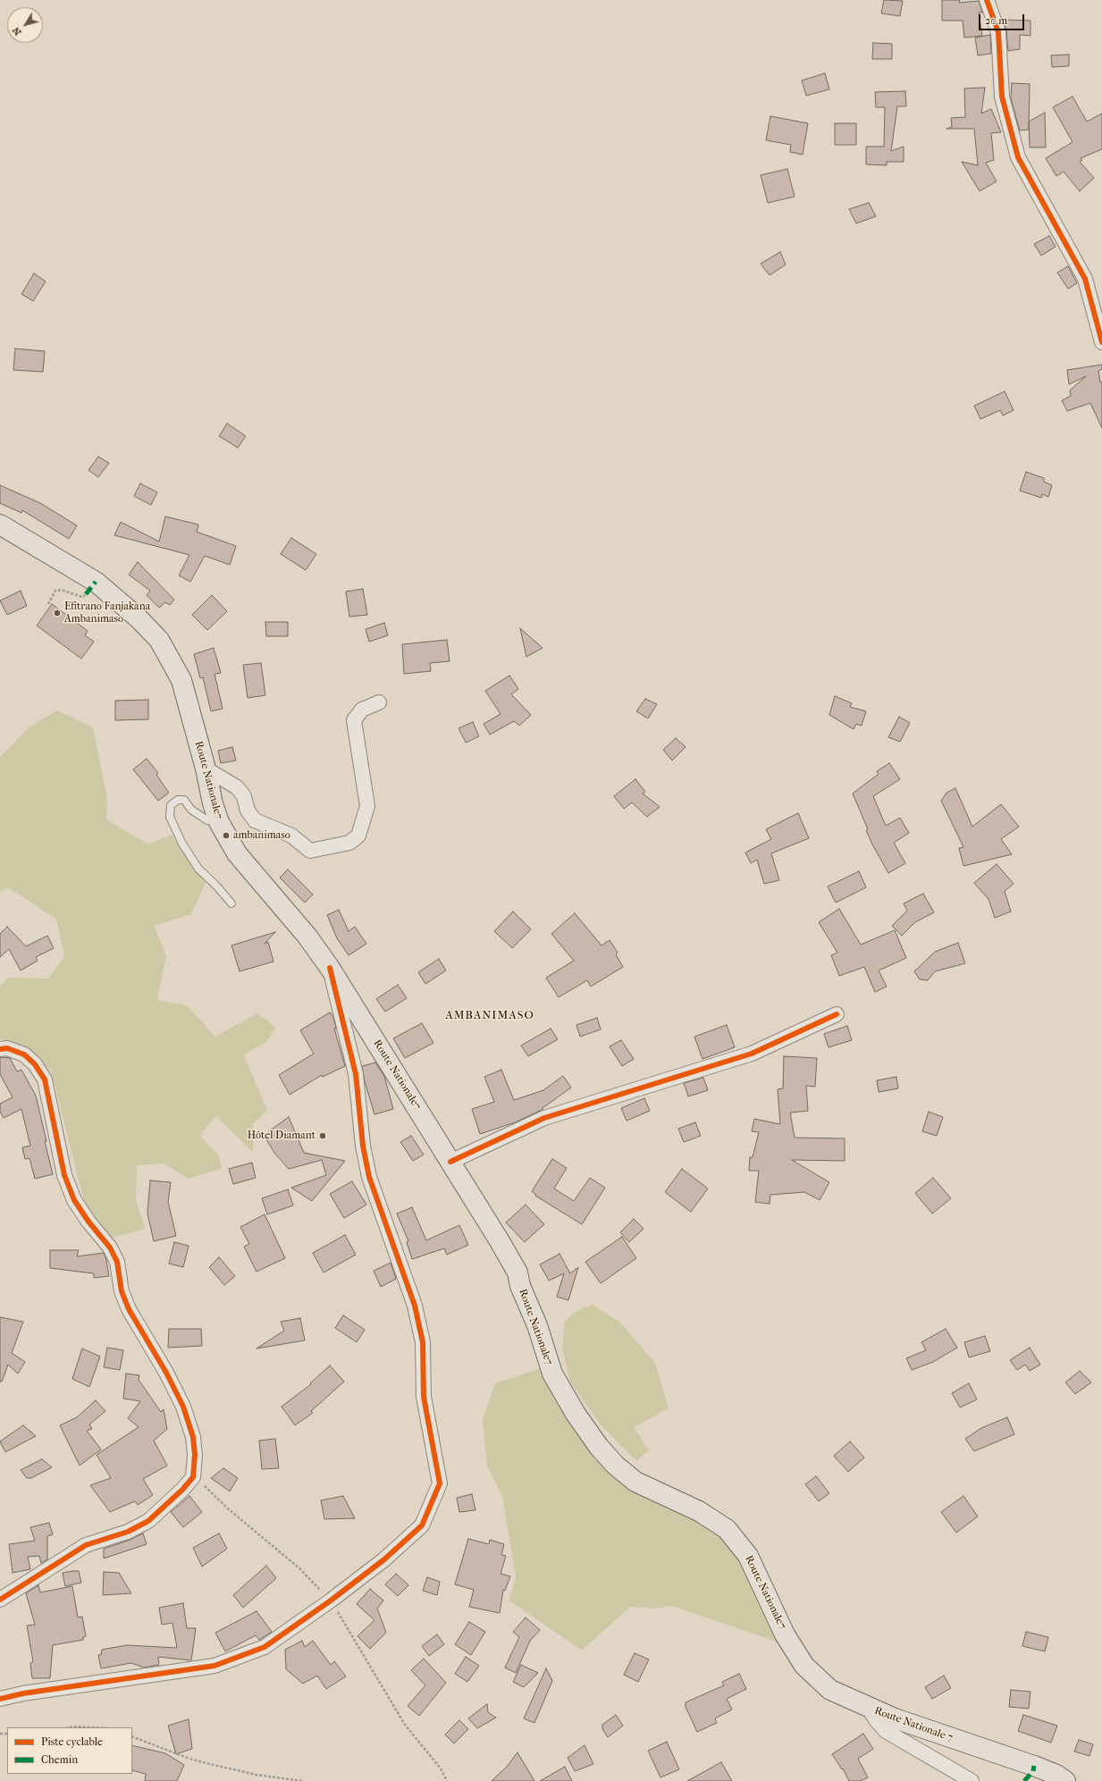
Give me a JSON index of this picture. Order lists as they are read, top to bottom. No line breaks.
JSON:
{"streets":{"main road":["Route Nationale7","Route Nationale 7"]},"crossings":[["Route Nationale7","Route Nationale 7"]],"districts":["AMBANIMASO"],"places":["Efitrano Fanjakana Ambanimaso","ambanimaso","Hôtel Diamant"],"legend":["Piste cyclable","Chemin"],"scale_bar":"20 m","north":"bottom left"}
